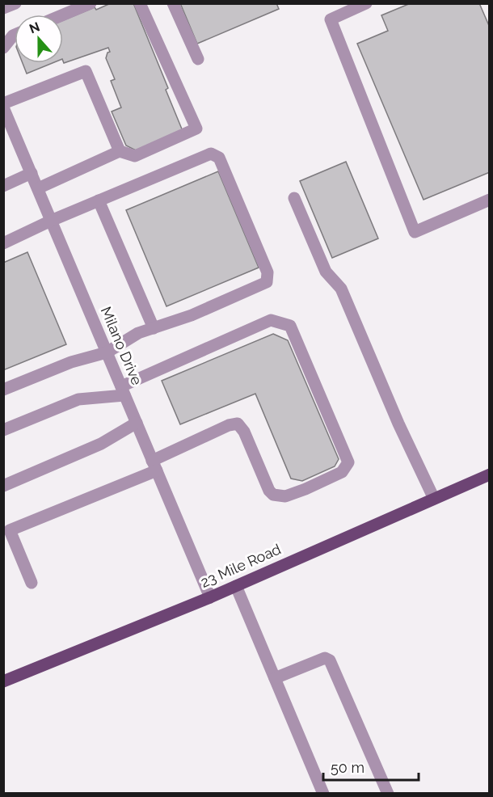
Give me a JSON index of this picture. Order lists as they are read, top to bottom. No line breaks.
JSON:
{"streets":{"main road":["23 Mile Road"],"street":["Milano Drive"]},"crossings":[["Milano Drive","23 Mile Road"]],"scale_bar":"50 m","north":"top"}
